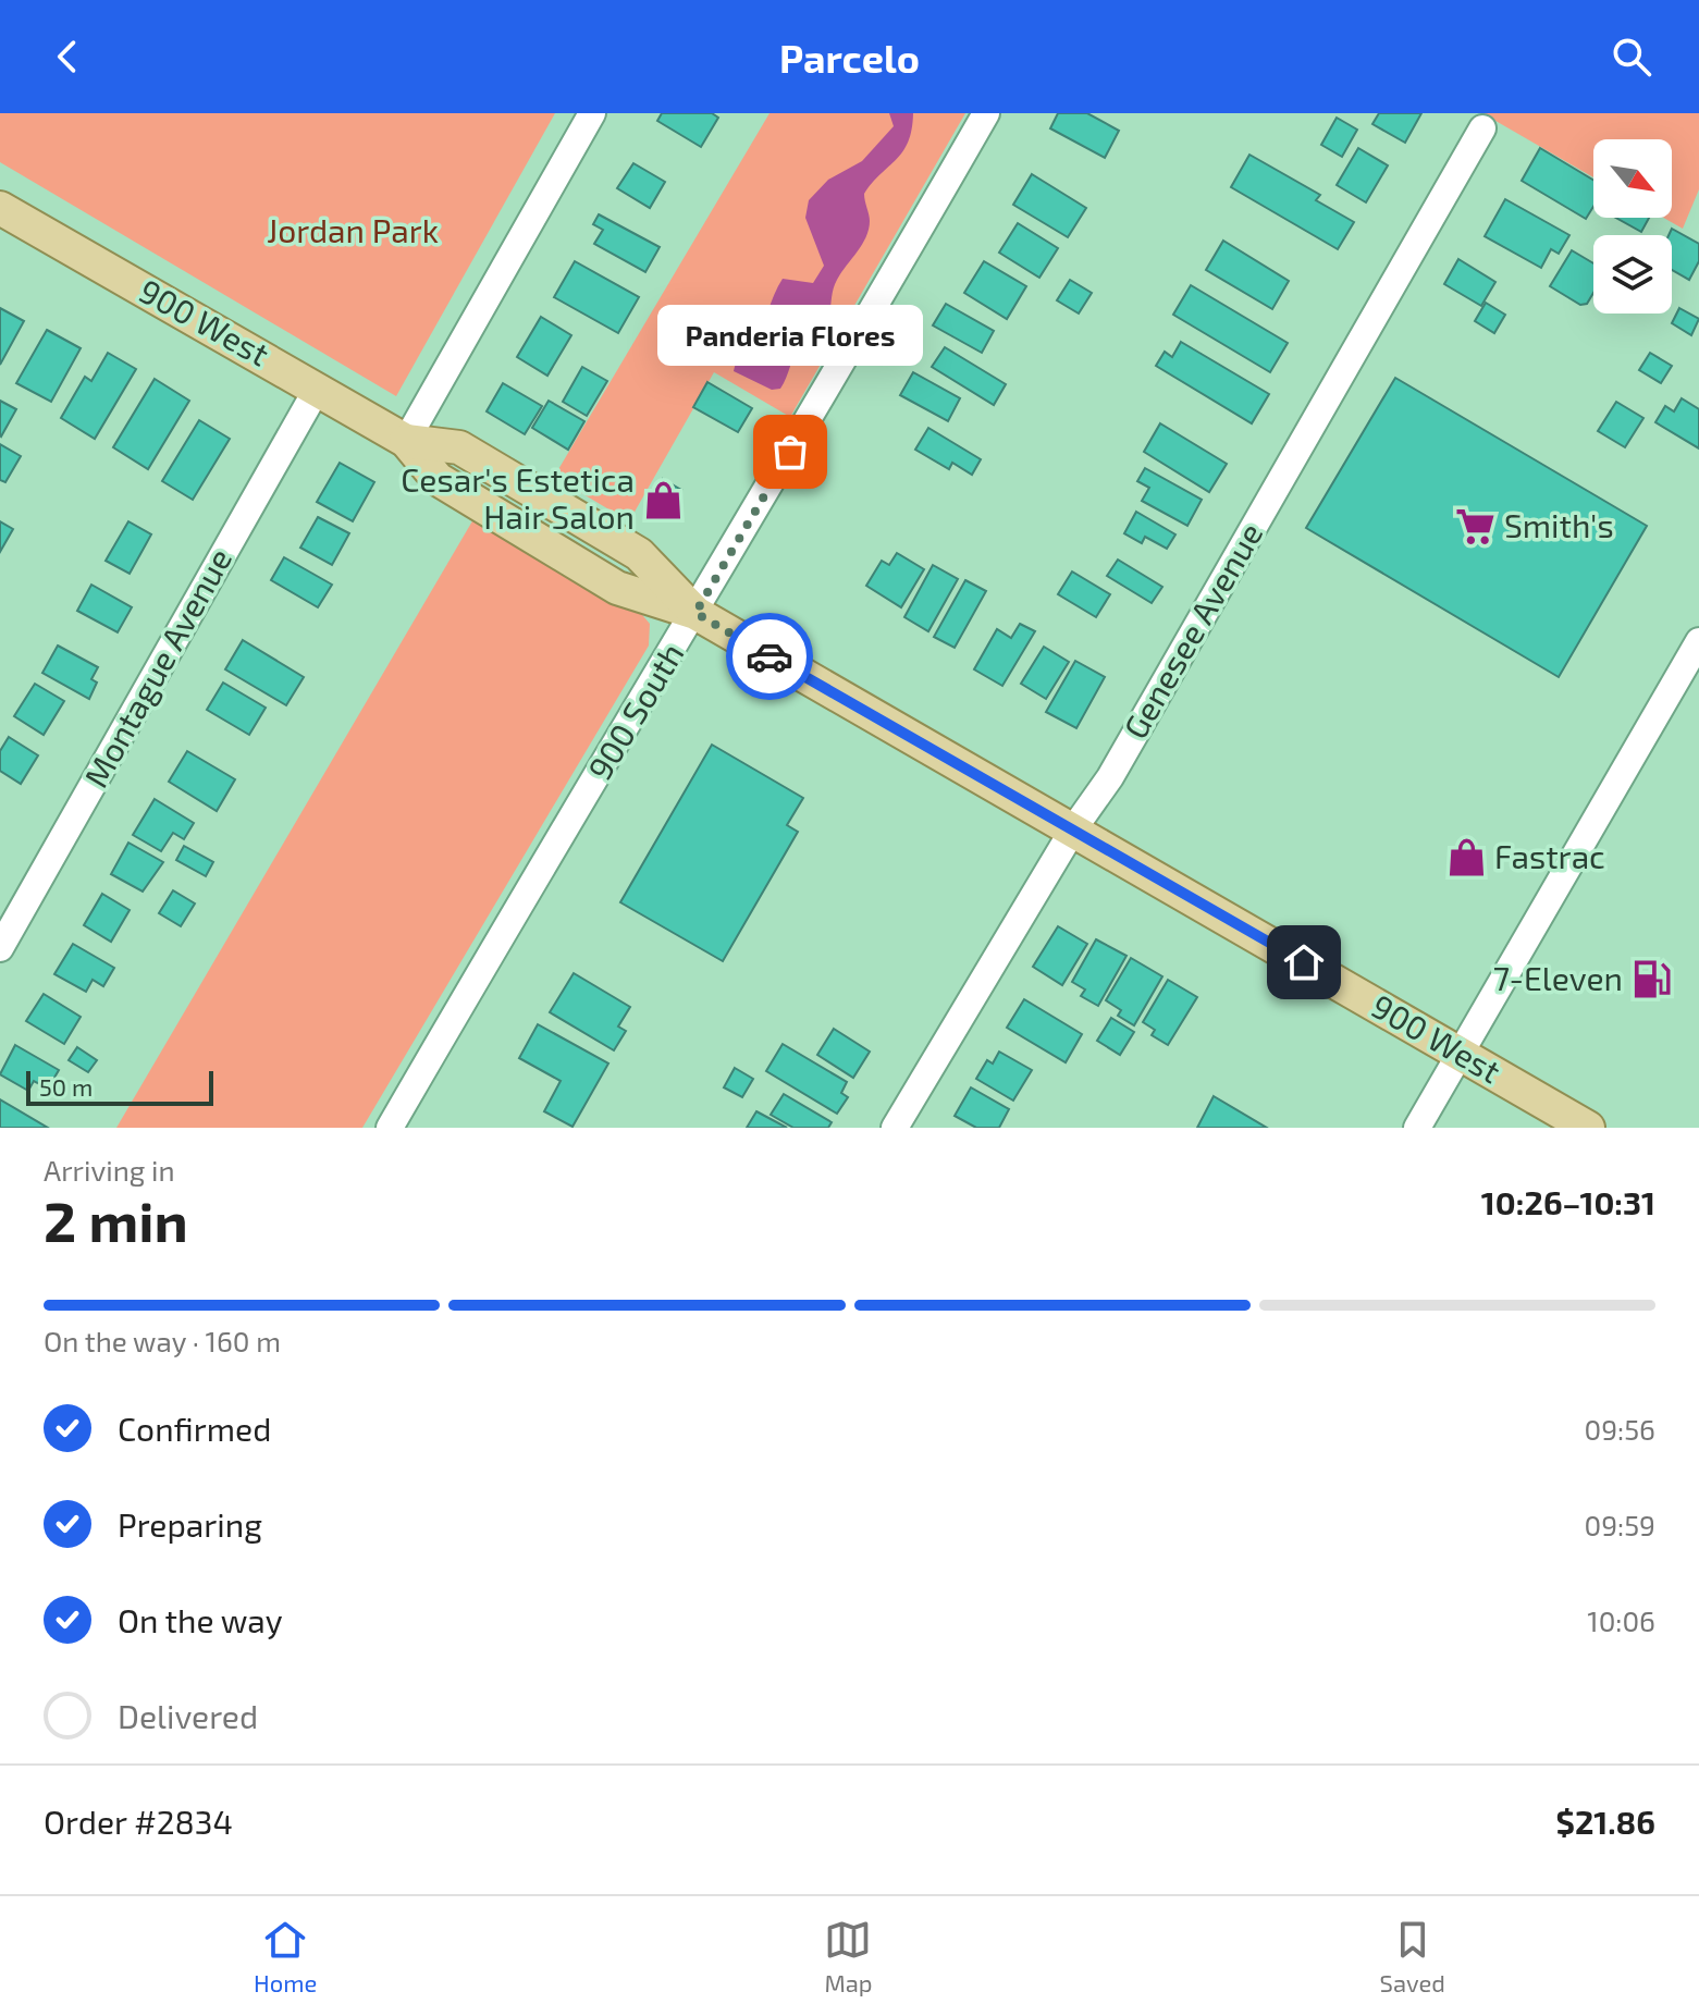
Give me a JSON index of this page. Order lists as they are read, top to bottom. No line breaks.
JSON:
{"streets":{"main road":["900 West"],"street":["Genesee Avenue","Montague Avenue","900 South"]},"crossings":[["900 West","Genesee Avenue"],["900 West","Montague Avenue"],["900 West","900 South"]],"parks":["Jordan Park"],"places":{"other":["Panderia Flores"],"shop":["Cesar's Estetica Hair Salon","Fastrac"],"supermarket":["Smith's"],"fuel station":["7-Eleven"]},"scale_bar":"50 m","north":"bottom right","page":{"header":"Parcelo","bubble":"Panderia Flores","scale":"50 m","heading":["2 min","Arriving in","10:26–10:31"],"panel":["Order #2834","$21.86"],"bar":"On the way · 160 m","list":[["Confirmed","09:56"],["Preparing","09:59"],["On the way","10:06"],"Delivered"],"tabs":["Home","Map","Saved"]}}
